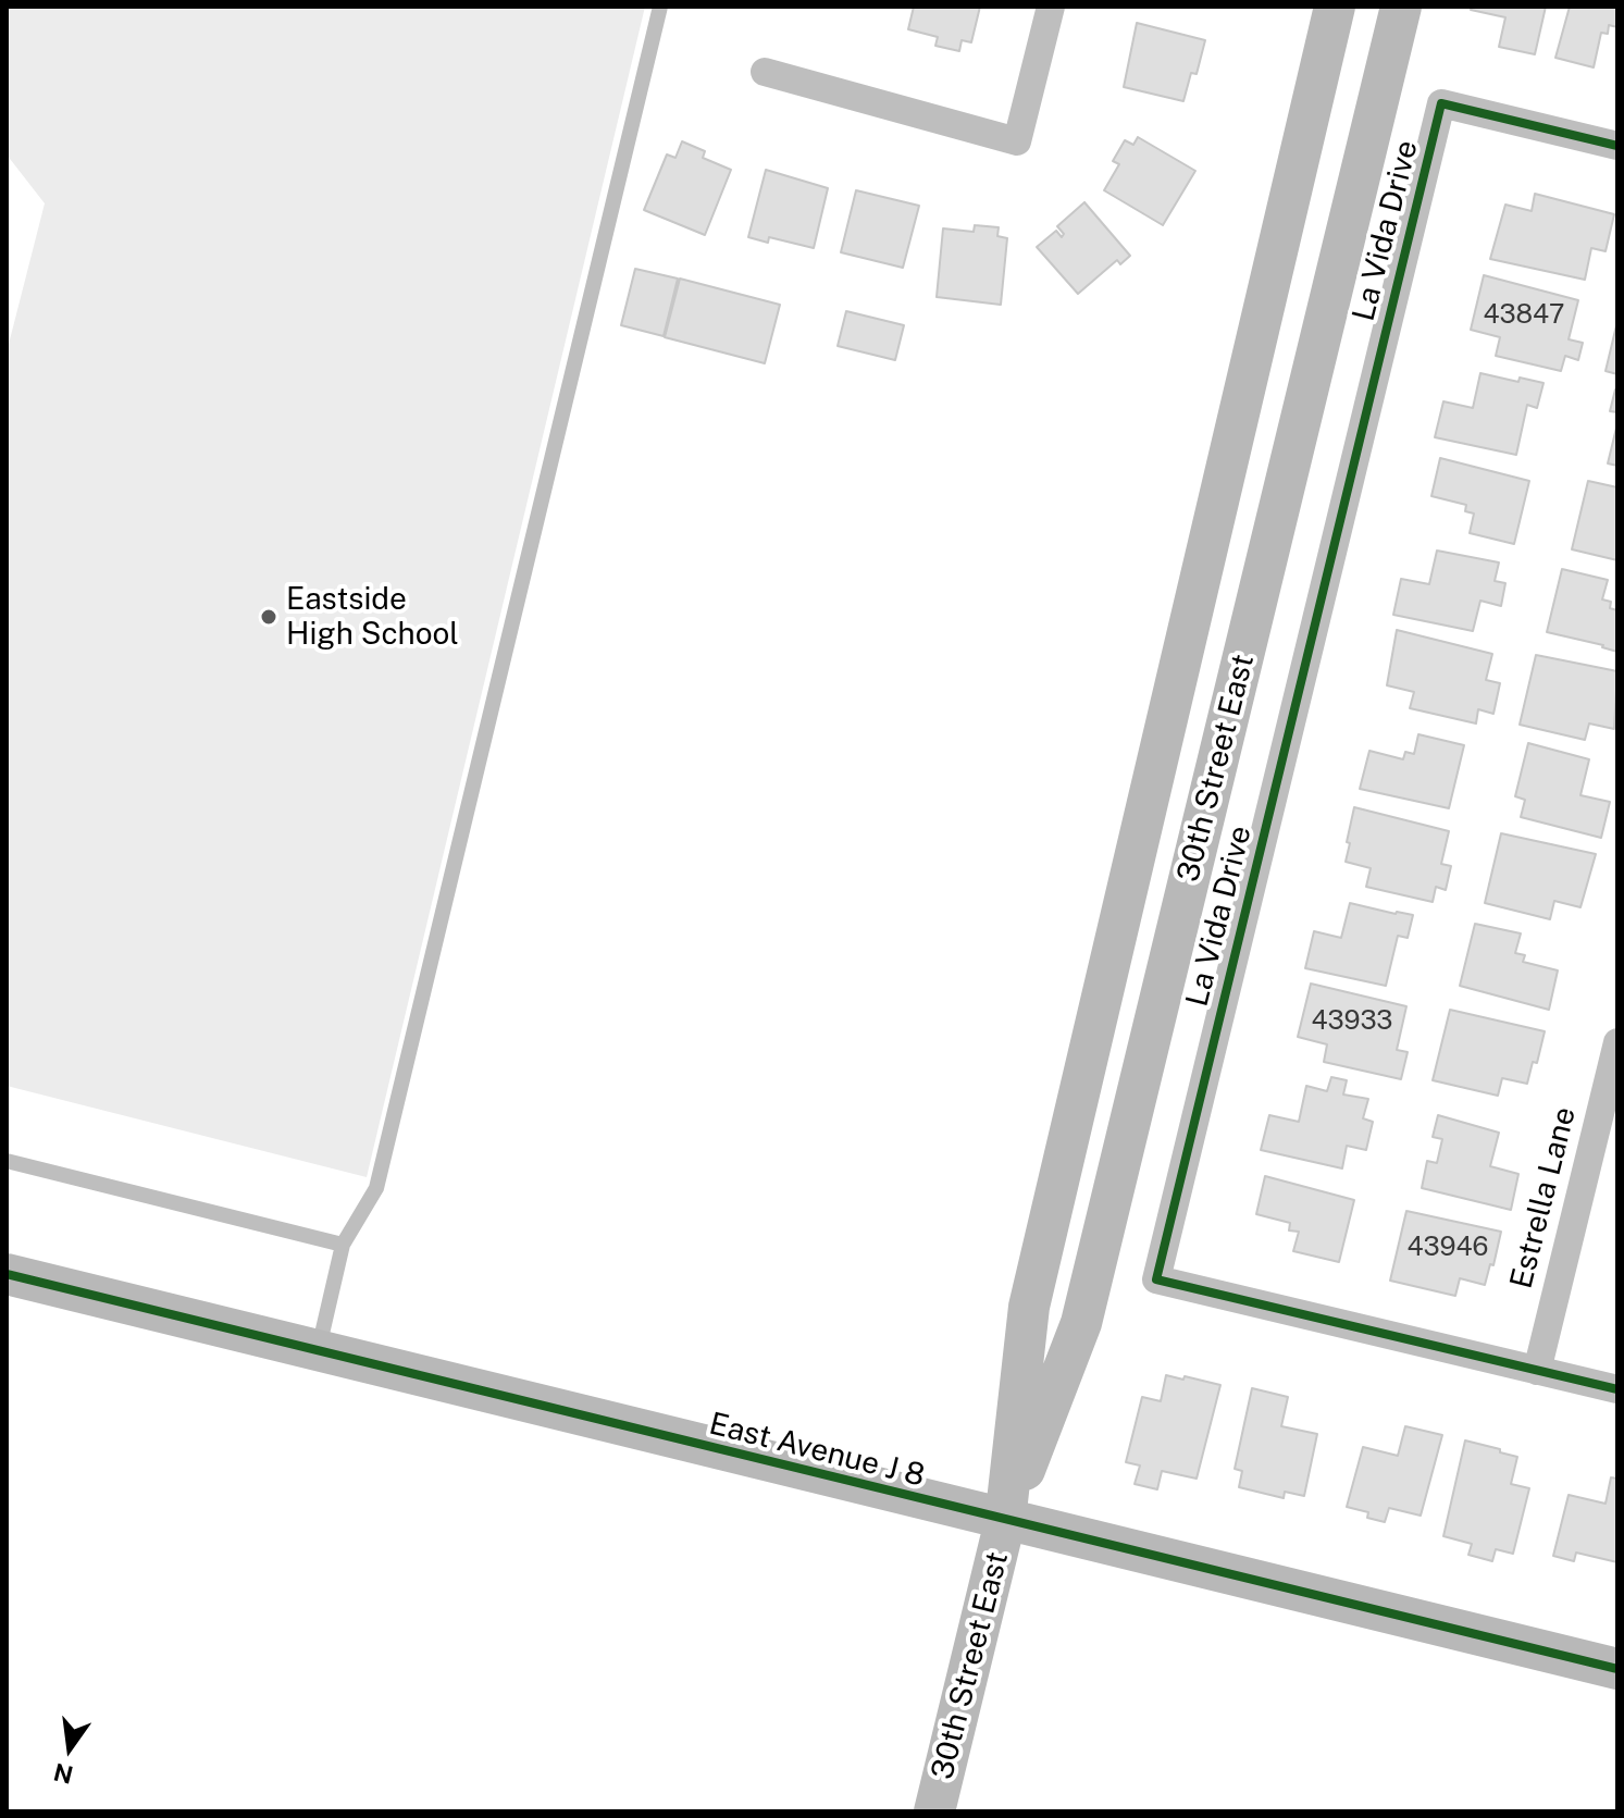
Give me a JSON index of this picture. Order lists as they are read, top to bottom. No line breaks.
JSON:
{"streets":{"main road":["30th Street East","East Avenue J 8"],"street":["La Vida Drive","Estrella Lane"]},"crossings":[["La Vida Drive","Estrella Lane"],["30th Street East","East Avenue J 8"]],"places":["Eastside High School"],"house_numbers":["43847","43933","43946"],"north":"bottom"}
